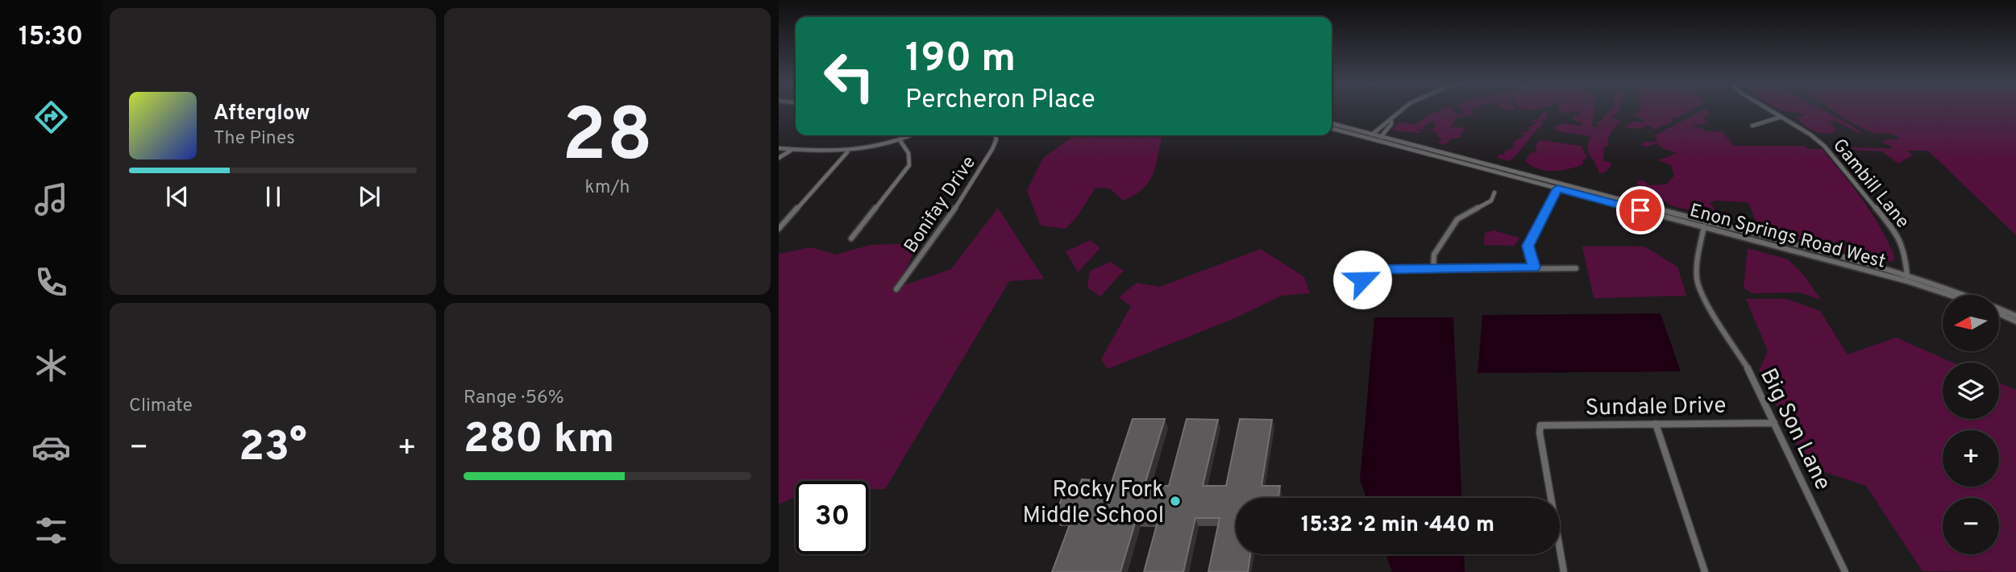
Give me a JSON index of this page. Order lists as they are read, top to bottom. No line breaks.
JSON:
{"streets":{"street":["Gambill Lane","Bonifay Drive","Enon Springs Road West","Sundale Drive","Big Son Lane"]},"crossings":[["Gambill Lane","Enon Springs Road West"],["Enon Springs Road West","Big Son Lane"],["Sundale Drive","Big Son Lane"]],"places":["Rocky Fork Middle School"],"north":"left","page":{"tabs":"15:30","tile":[["28","km/h"],"Climate",["Range · 56%","280 km"]],"turn":["190 m","Percheron Place"],"song":["Afterglow","The Pines"],"map_buttons":["+","−"],"heat":["−","23°","+"],"limit":"30","trip":"15:32 · 2 min · 440 m"}}
